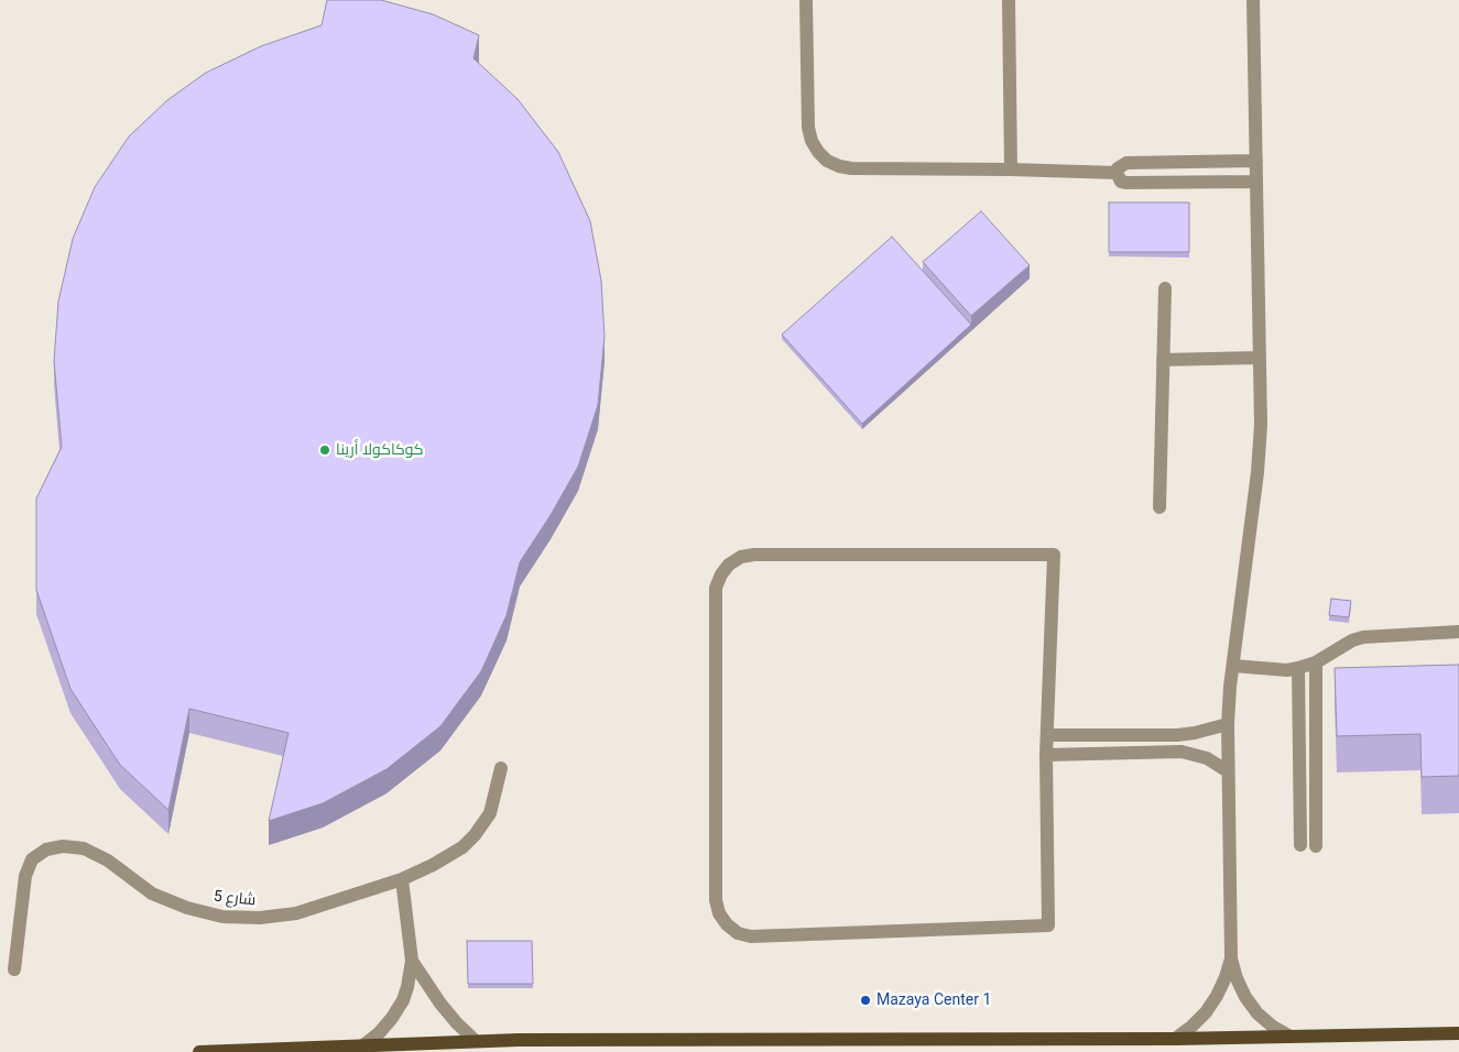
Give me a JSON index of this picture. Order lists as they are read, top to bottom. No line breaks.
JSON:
{"streets":{"lane":["شارع 5"]},"places":["كوكاكولا أرينا","Mazaya Center 1"]}
